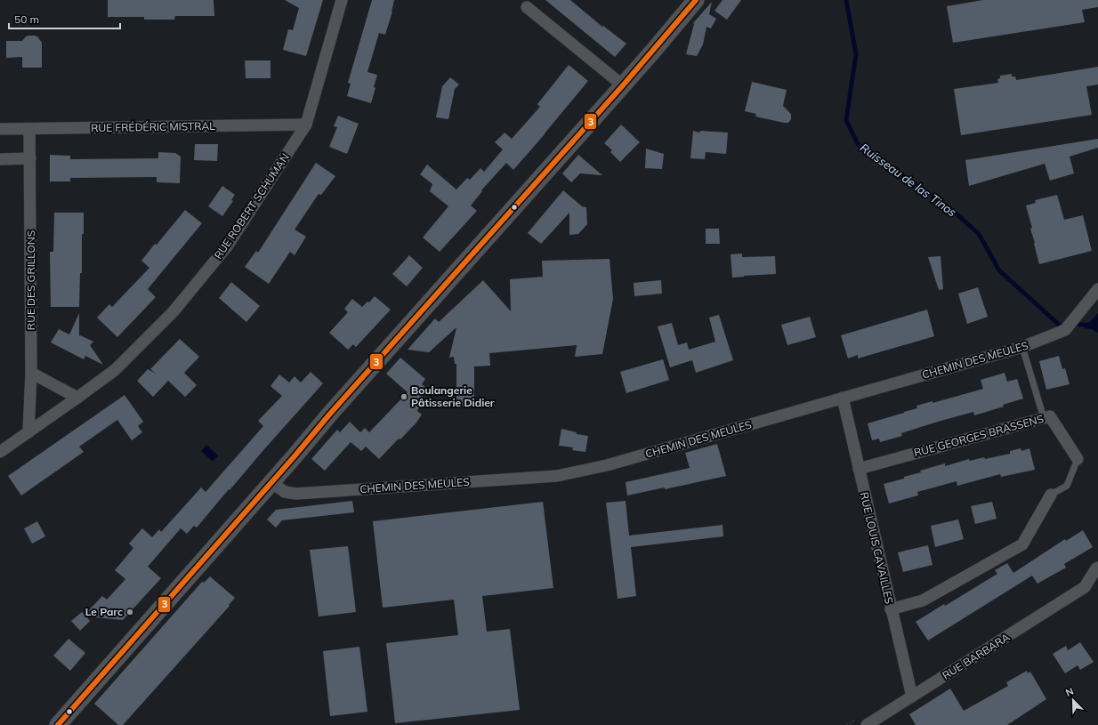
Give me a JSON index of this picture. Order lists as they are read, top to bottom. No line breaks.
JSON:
{"streets":{"street":["RUE FRÉDÉRIC MISTRAL","RUE ROBERT SCHUMAN","RUE DES GRILLONS","CHEMIN DES MEULES","RUE GEORGES BRASSENS","RUE LOUIS CAVAILLES","RUE BARBARA"]},"crossings":[["RUE FRÉDÉRIC MISTRAL","RUE ROBERT SCHUMAN"],["RUE FRÉDÉRIC MISTRAL","RUE DES GRILLONS"],["RUE ROBERT SCHUMAN","RUE DES GRILLONS"],["CHEMIN DES MEULES","RUE LOUIS CAVAILLES"],["RUE GEORGES BRASSENS","RUE LOUIS CAVAILLES"],["RUE LOUIS CAVAILLES","RUE BARBARA"]],"water":["Ruisseau de las Tinos"],"places":["Boulangerie Pâtisserie Didier","Le Parc"],"lines":["transit line 3"],"scale_bar":"50 m","north":"top left"}
